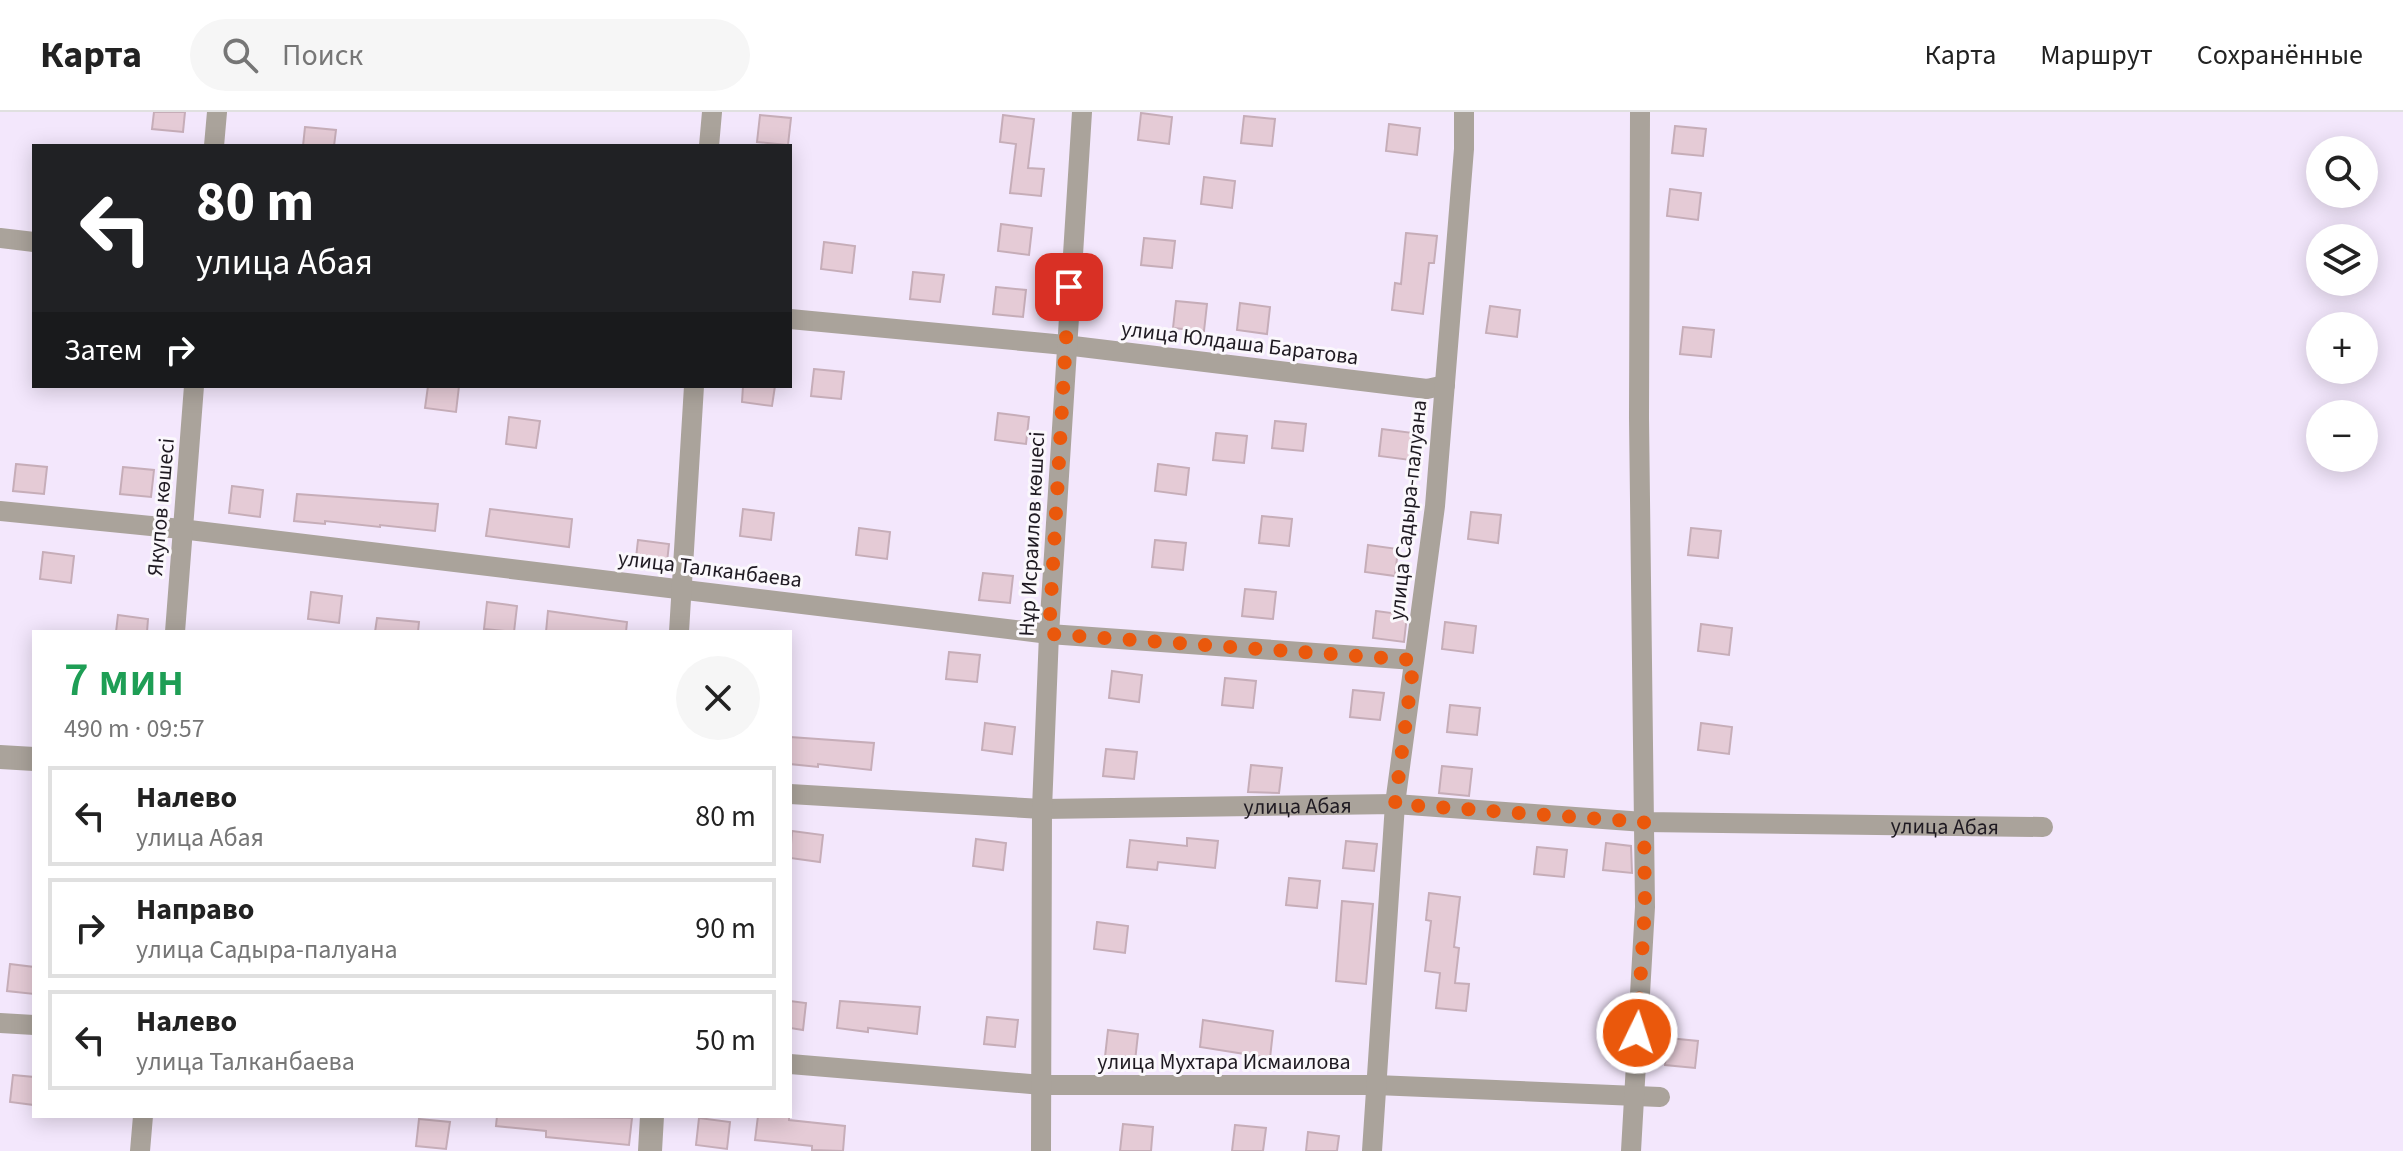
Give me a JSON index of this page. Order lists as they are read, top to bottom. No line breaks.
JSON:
{"streets":{"street":["улица Юлдаша Баратова","Якупов көшесі","улица Садыра-палуана","Нұр Исраилов көшесі","улица Талканбаева","улица Абая","улица Мухтара Исмаилова"]},"crossings":[["улица Юлдаша Баратова","улица Садыра-палуана"],["улица Юлдаша Баратова","Нұр Исраилов көшесі"],["Якупов көшесі","улица Талканбаева"],["улица Садыра-палуана","улица Талканбаева"],["улица Садыра-палуана","улица Абая"],["улица Садыра-палуана","улица Мухтара Исмаилова"],["Нұр Исраилов көшесі","улица Талканбаева"],["Нұр Исраилов көшесі","улица Абая"],["Нұр Исраилов көшесі","улица Мухтара Исмаилова"]],"page":{"header":"Карта","search":"Поиск","nav":["Карта","Маршрут","Сохранённые"],"map_buttons":["+","−"],"turn":["80 m","улица Абая"],"then":"Затем","heading":["7 мин","490 m · 09:57"],"list":[{"name":"Налево","note":"улица Абая","value":"80 m"},{"name":"Направо","note":"улица Садыра-палуана","value":"90 m"},{"name":"Налево","note":"улица Талканбаева","value":"50 m"}]}}
